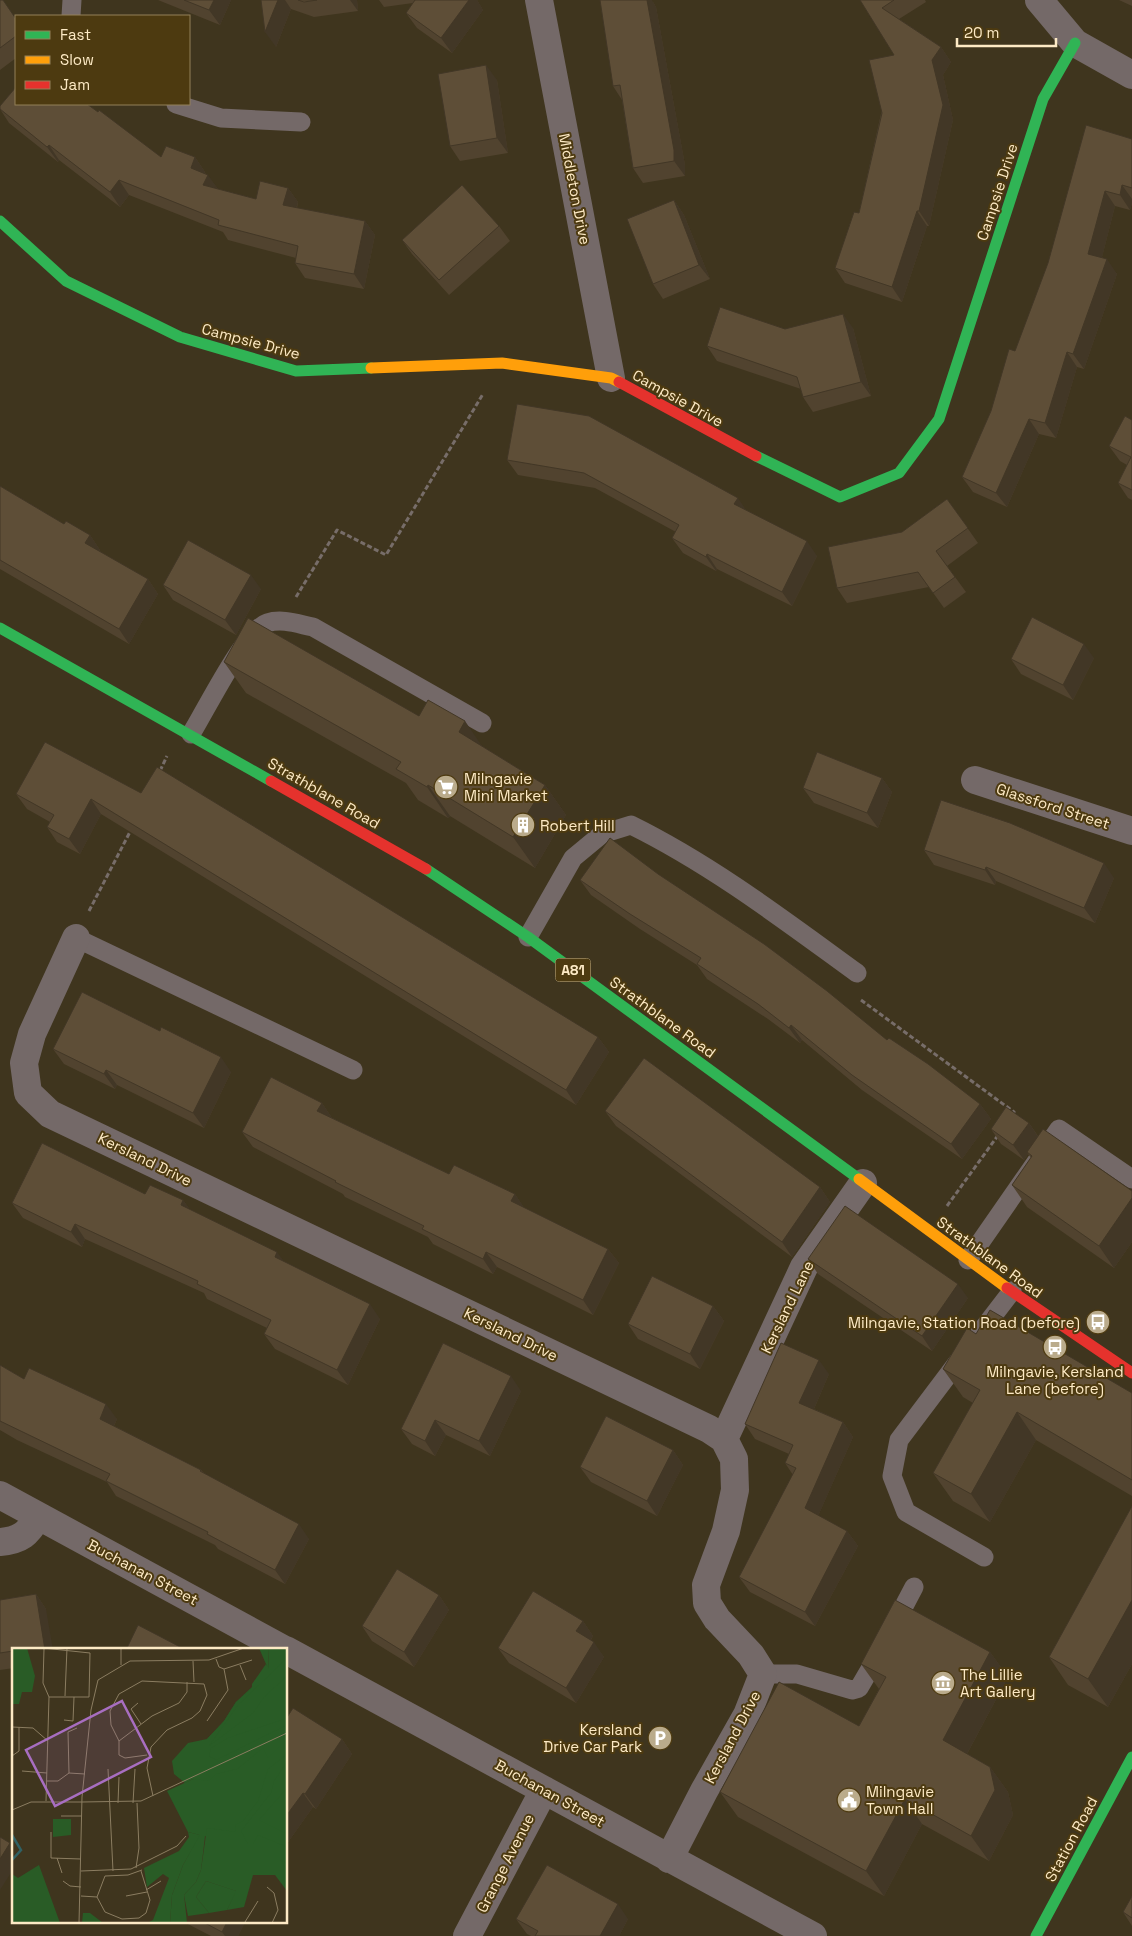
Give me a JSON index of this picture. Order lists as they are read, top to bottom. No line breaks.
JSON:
{"streets":{"main road":["Campsie Drive","Strathblane Road","A81","Station Road"],"street":["Middleton Drive","Glassford Street","Kersland Drive","Kersland Lane","Buchanan Street","Grange Avenue"]},"crossings":[["Middleton Drive","Campsie Drive"],["Strathblane Road","Kersland Lane"],["Kersland Drive","Kersland Lane"],["Kersland Drive","Buchanan Street"],["Buchanan Street","Grange Avenue"]],"places":{"supermarket":["Milngavie Mini Market"],"building":["Robert Hill"],"bus stop":["Milngavie, Station Road (before)","Milngavie, Kersland Lane (before)"],"museum":["The Lillie Art Gallery"],"parking":["Kersland Drive Car Park"],"public building":["Milngavie Town Hall"]},"legend":["Fast","Slow","Jam"],"scale_bar":"20 m"}
